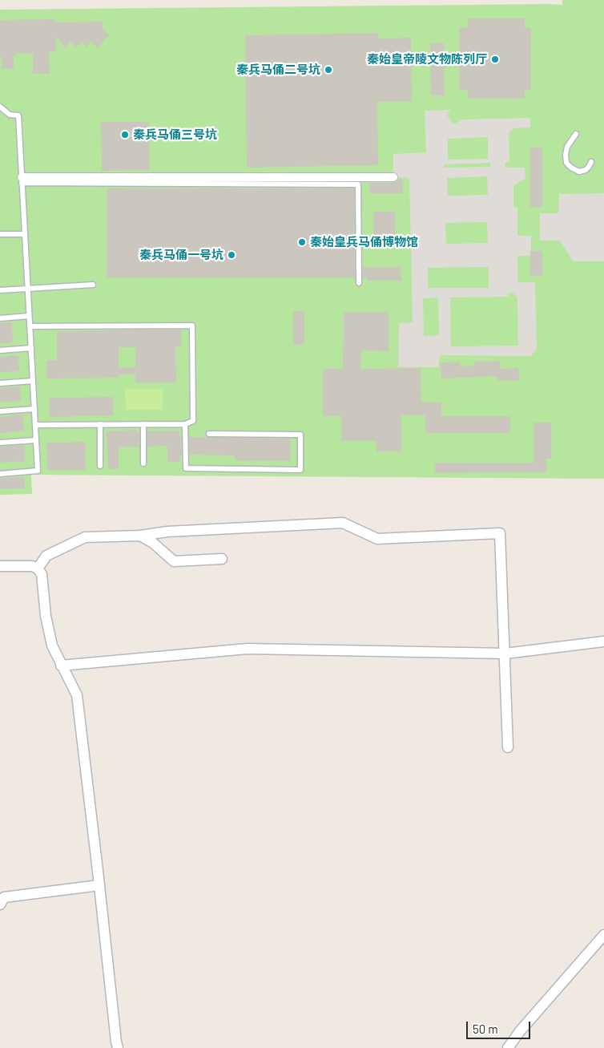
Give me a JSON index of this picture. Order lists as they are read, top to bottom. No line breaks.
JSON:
{"places":["秦始皇帝陵文物陈列厅","秦兵马俑二号坑","秦兵马俑三号坑","秦始皇兵马俑博物馆","秦兵马俑一号坑"],"scale_bar":"50 m"}
